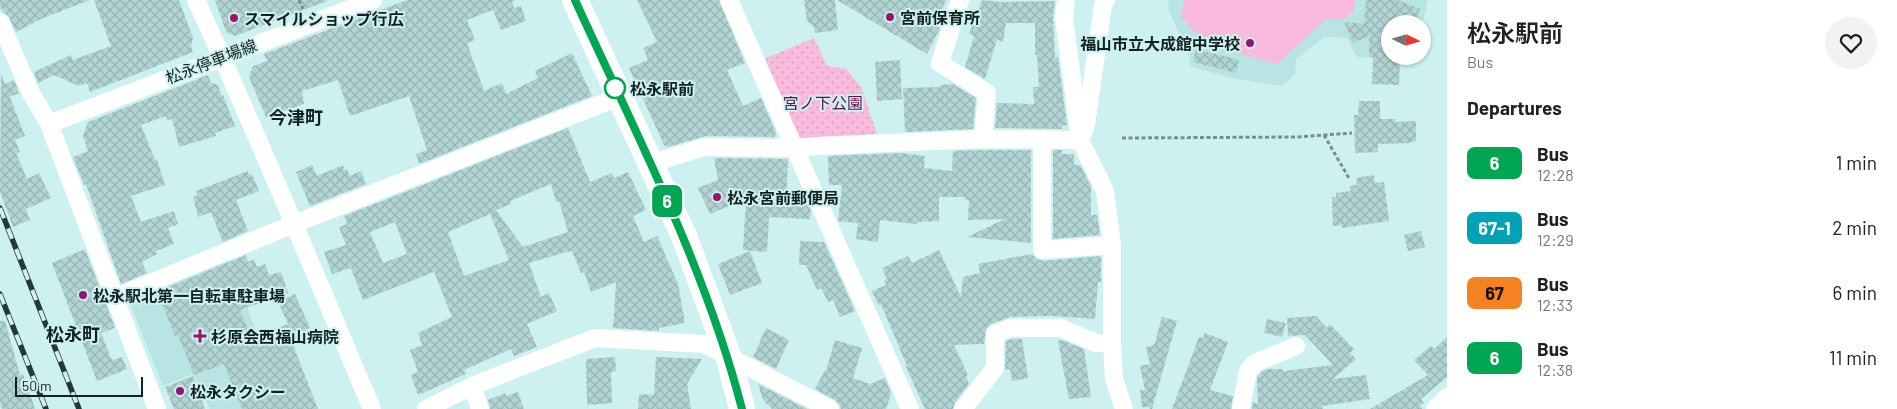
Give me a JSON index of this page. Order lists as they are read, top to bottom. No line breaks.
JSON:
{"streets":{"street":["松永停車場線"]},"districts":["今津町","松永町"],"parks":["宮ノ下公園"],"places":{"other":["宮前保育所","スマイルショップ行広","福山市立大成館中学校","松永駅前","松永宮前郵便局","松永駅北第一自転車駐車場","松永タクシー"],"health":["杉原会西福山病院"]},"lines":["bus line 6"],"scale_bar":"50 m","north":"right","page":{"on_map":"6","heading":[["松永駅前","Bus"],"Departures"],"list":[{"mark":"6","name":"Bus","note":"12:28","value":"1 min"},{"mark":"67-1","name":"Bus","note":"12:29","value":"2 min"},{"mark":"67","name":"Bus","note":"12:33","value":"6 min"},{"mark":"6","name":"Bus","note":"12:38","value":"11 min"}],"scale":"50 m"}}
